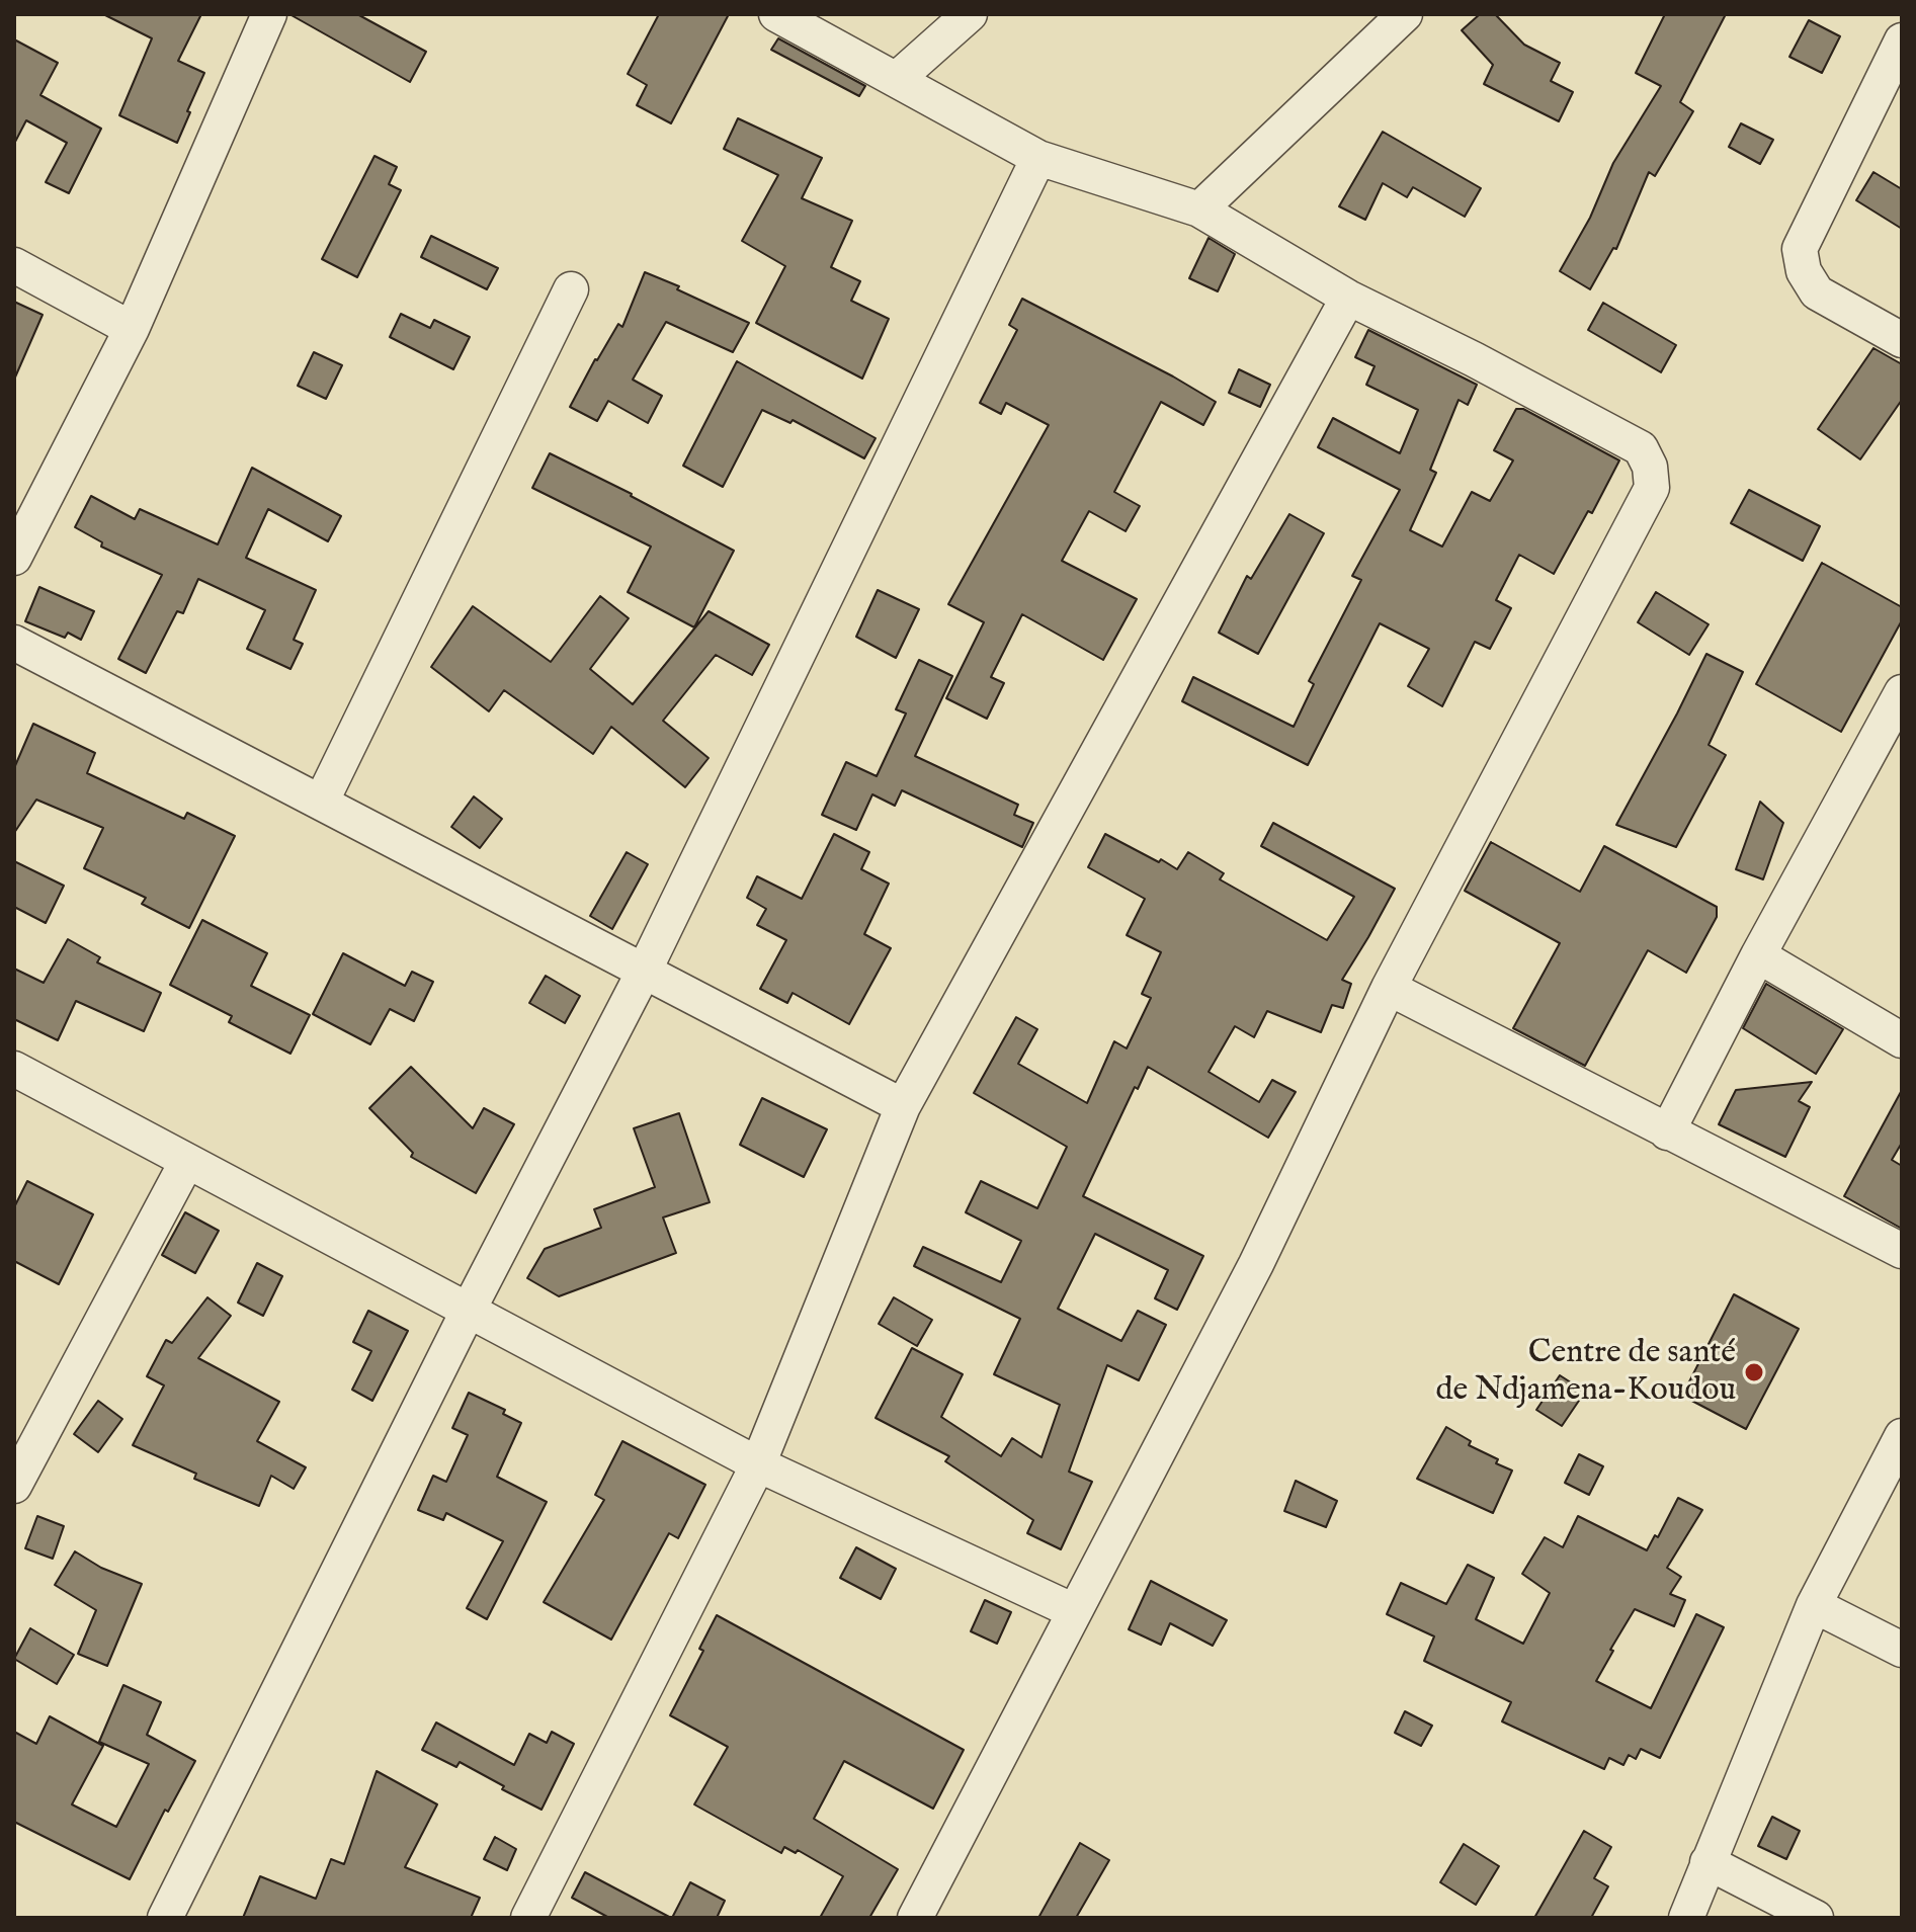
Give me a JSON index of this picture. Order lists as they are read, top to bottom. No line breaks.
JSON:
{"places":["Centre de santé de Ndjamena-Koudou"]}
